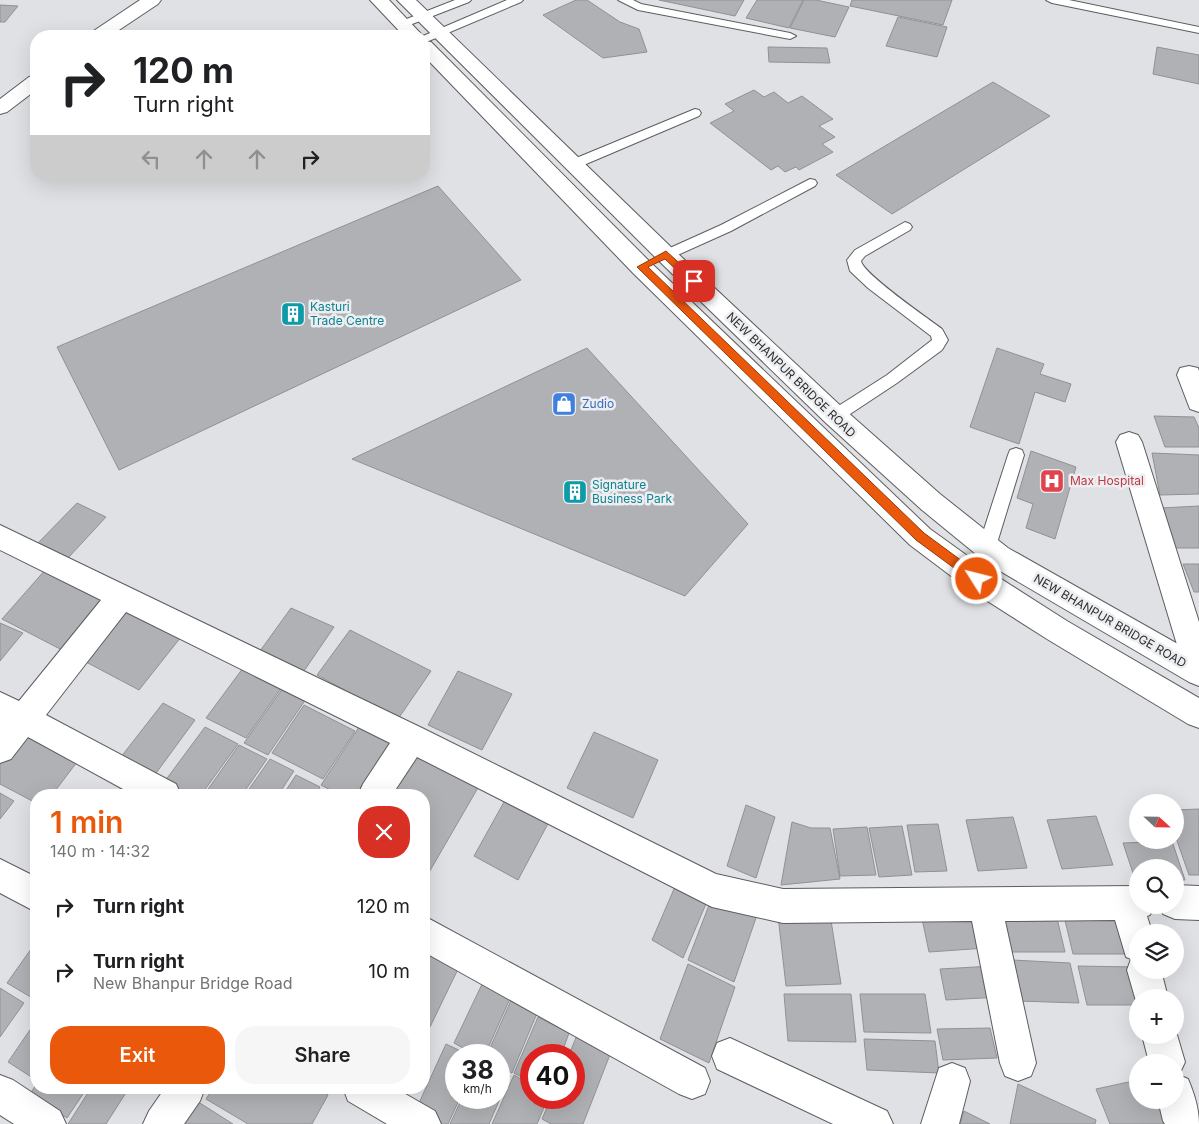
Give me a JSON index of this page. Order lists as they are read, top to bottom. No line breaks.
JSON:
{"streets":{"street":["NEW BHANPUR BRIDGE ROAD"]},"places":{"building":["Kasturi Trade Centre","Signature Business Park"],"shop":["Zudio"],"hospital":["Max Hospital"]},"north":"right","page":{"turn":["120 m","Turn right"],"heading":["1 min","140 m · 14:32"],"map_buttons":["+","−"],"list":[{"name":"Turn right","value":"120 m"},{"name":"Turn right","note":"New Bhanpur Bridge Road","value":"10 m"}],"buttons":["Exit","Share"],"speed":"38 km/h","limit":"40"}}
